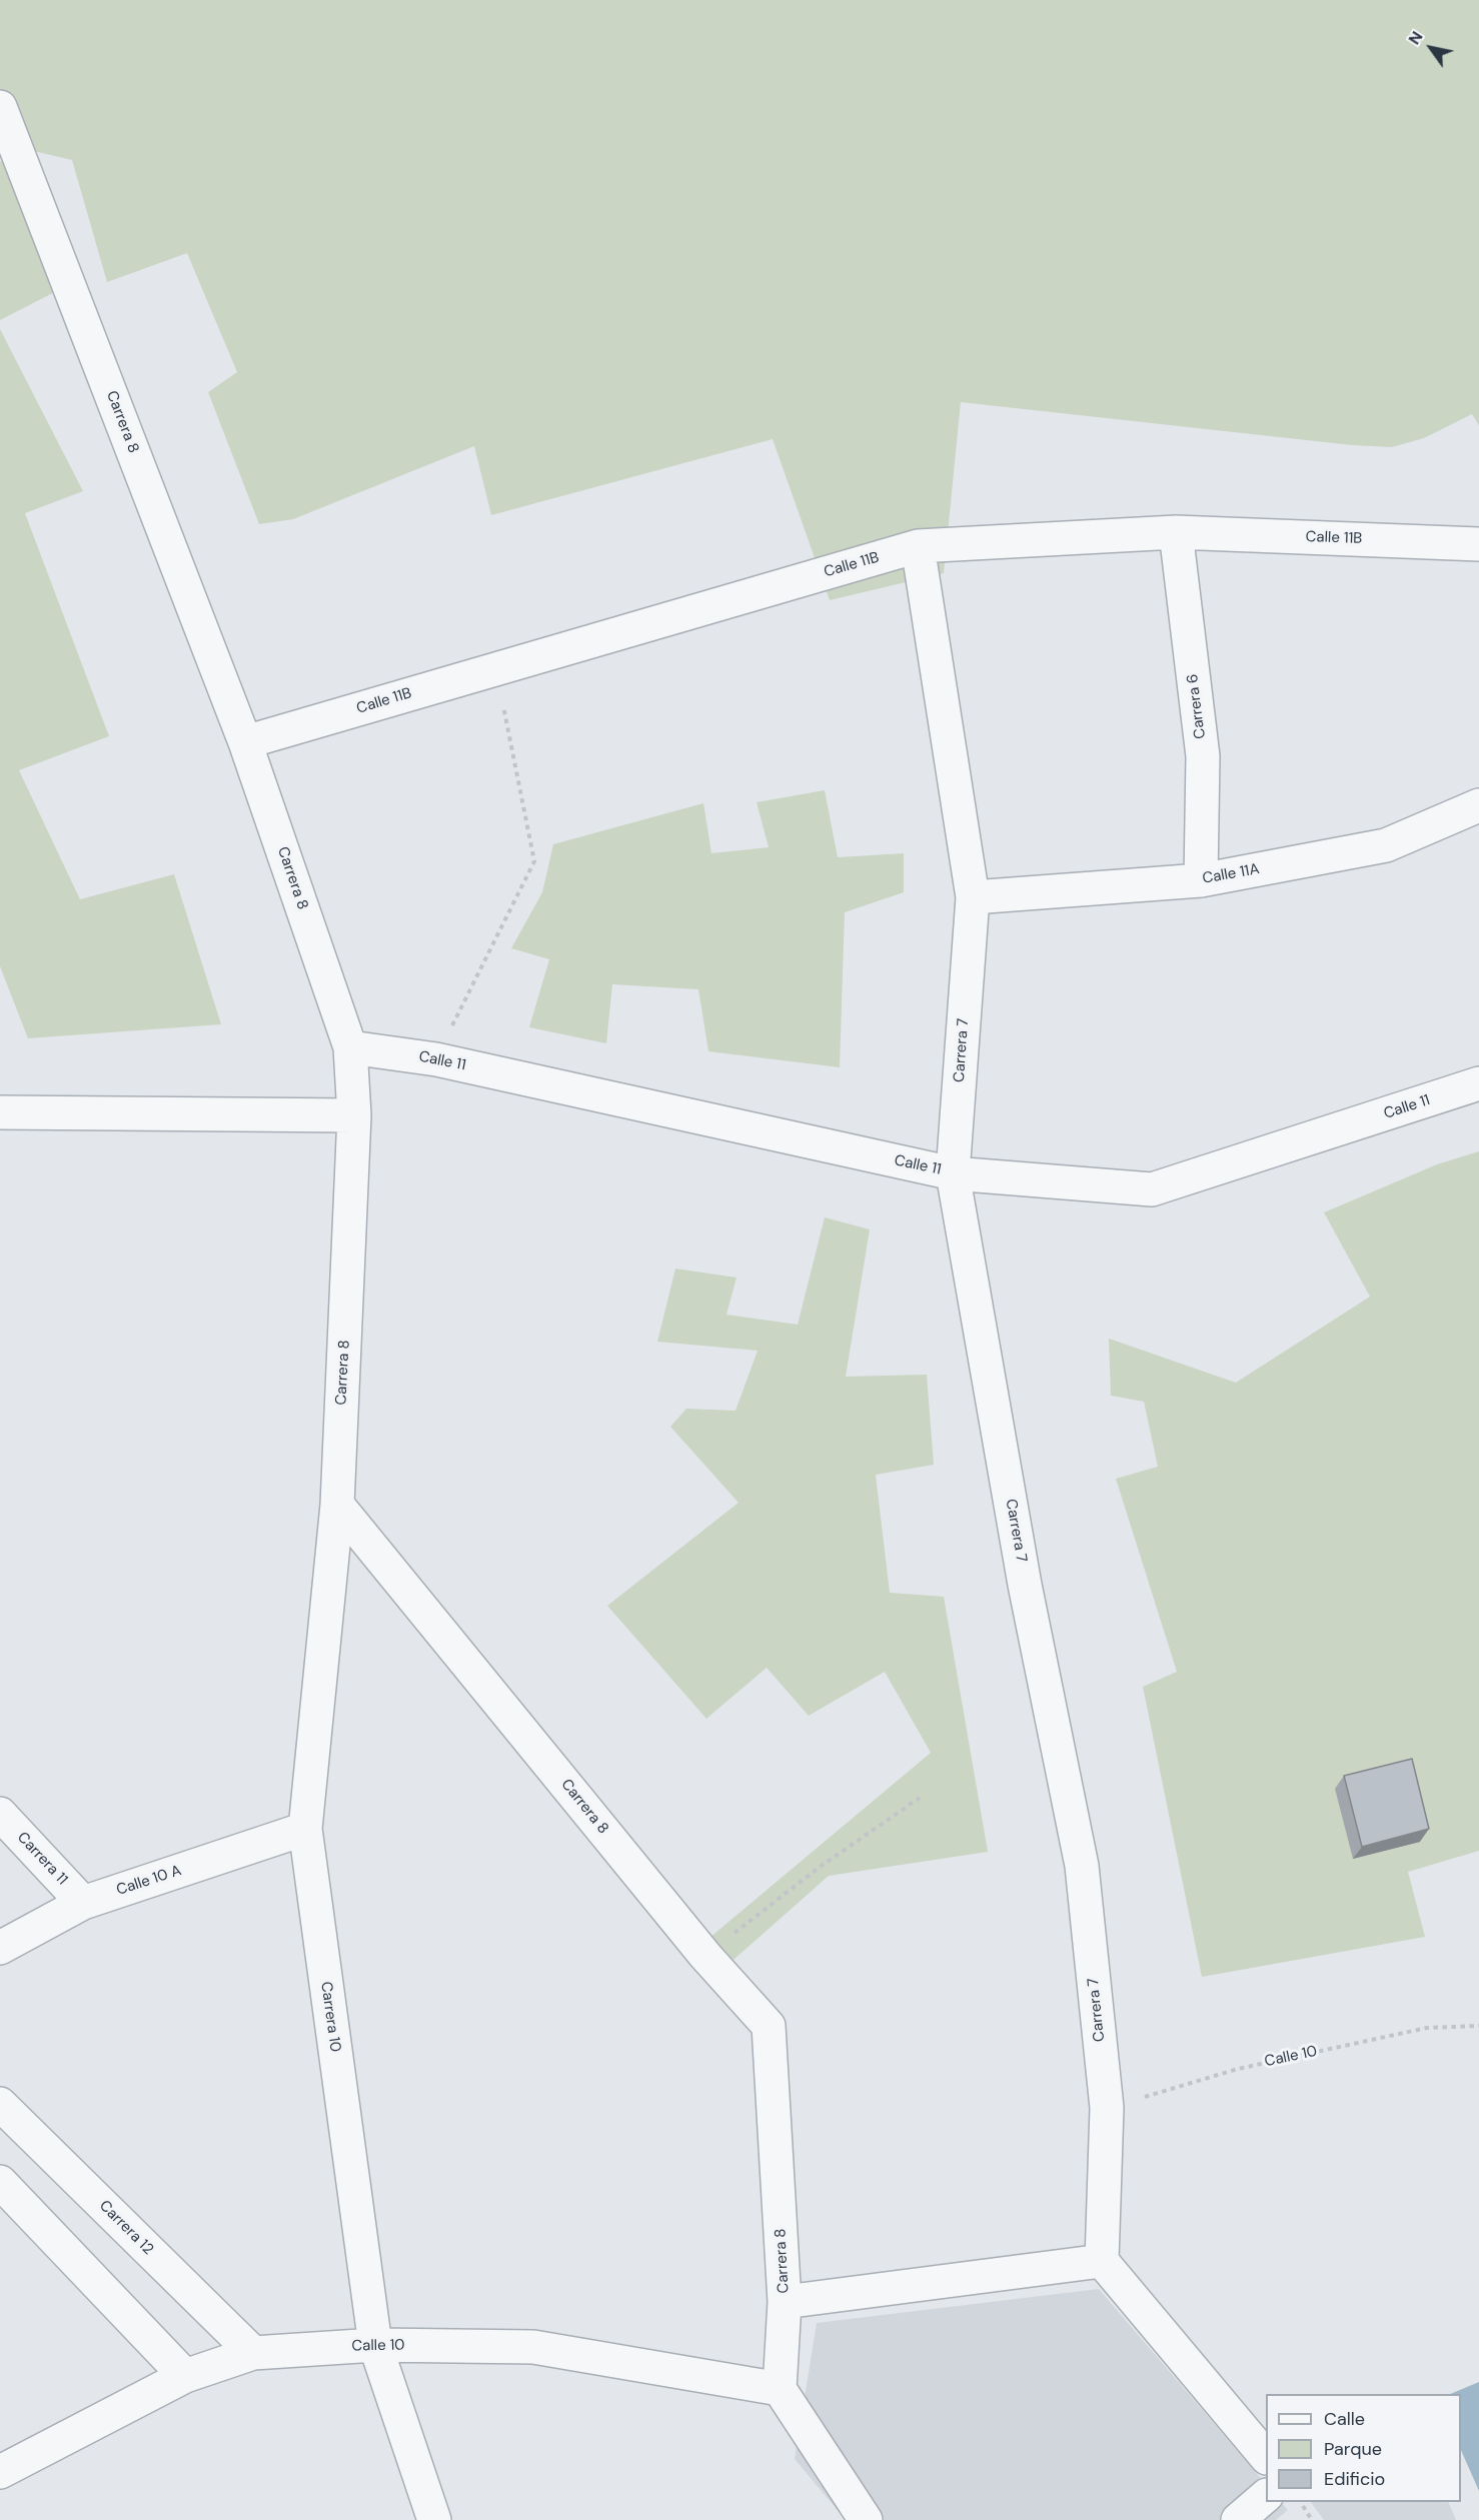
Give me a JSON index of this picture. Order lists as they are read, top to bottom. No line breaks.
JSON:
{"streets":{"street":["Carrera 8","Calle 11B","Carrera 6","Calle 11A","Carrera 7","Calle 11","Carrera 11","Calle 10 A","Carrera 10","Calle 10","Carrera 12"]},"crossings":[["Carrera 8","Calle 11B"],["Carrera 8","Calle 11"],["Carrera 8","Carrera 10"],["Carrera 8","Calle 10"],["Calle 11B","Carrera 6"],["Calle 11B","Carrera 7"],["Carrera 6","Calle 11A"],["Calle 11A","Carrera 7"],["Carrera 7","Calle 11"],["Carrera 7","Calle 10"],["Carrera 11","Calle 10 A"],["Calle 10 A","Carrera 10"],["Carrera 10","Calle 10"],["Calle 10","Carrera 12"]],"legend":["Calle","Parque","Edificio"],"north":"top left"}
